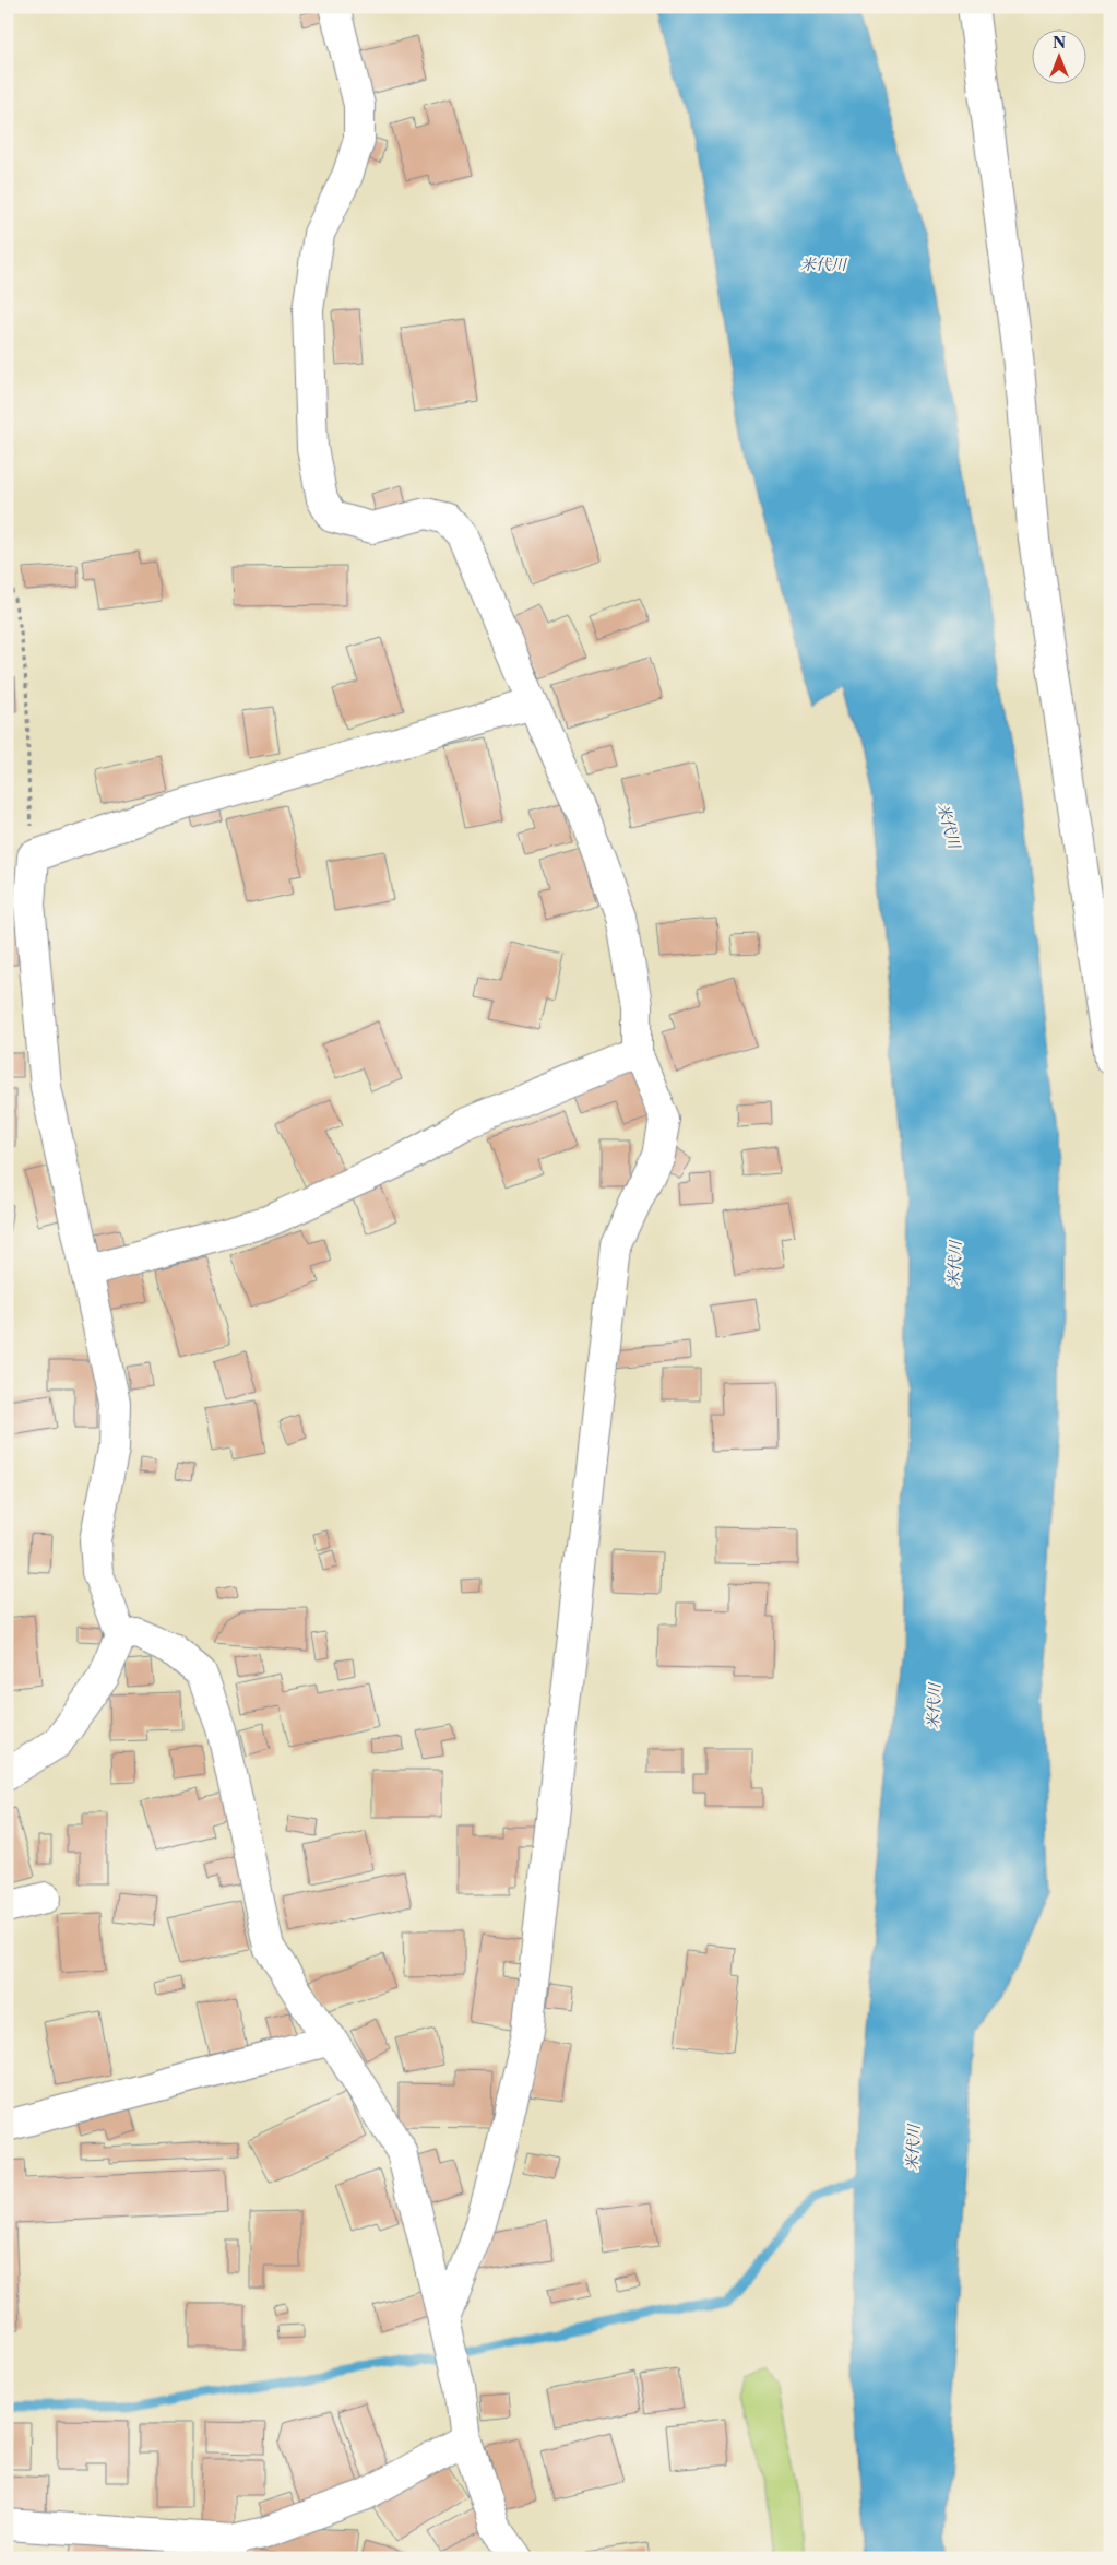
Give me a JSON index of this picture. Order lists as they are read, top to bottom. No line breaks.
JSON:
{"water":["米代川"],"north":"top"}
